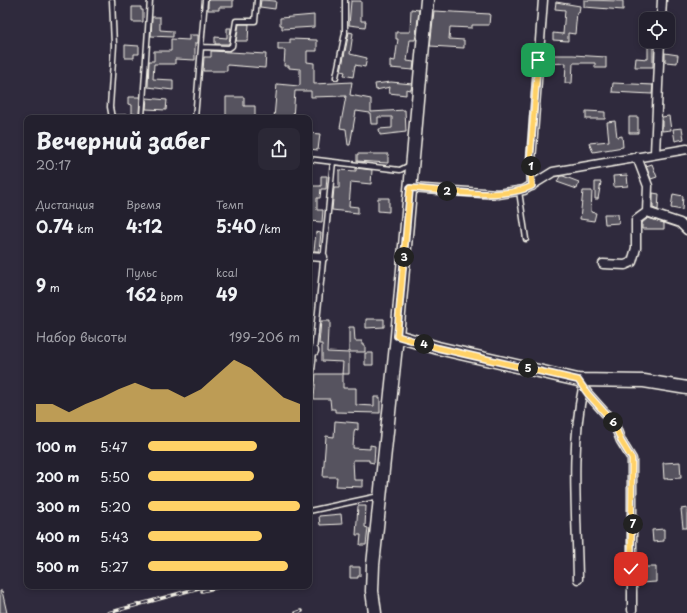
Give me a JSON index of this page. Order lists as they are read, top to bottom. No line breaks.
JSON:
{"page":{"heading":["Вечерний забег","20:17"],"pins":["1","2","3","4","5","6","7"],"stats":[["Дистанция","0.74 km"],["Время","4:12"],["Темп","5:40 /km"],["9 m"],["Пульс","162 bpm"],["kcal","49"]],"chart":["Набор высоты","199–206 m"],"list":[{"name":"100 m","note":"5:47"},{"name":"200 m","note":"5:50"},{"name":"300 m","note":"5:20"},{"name":"400 m","note":"5:43"},{"name":"500 m","note":"5:27"}]}}
